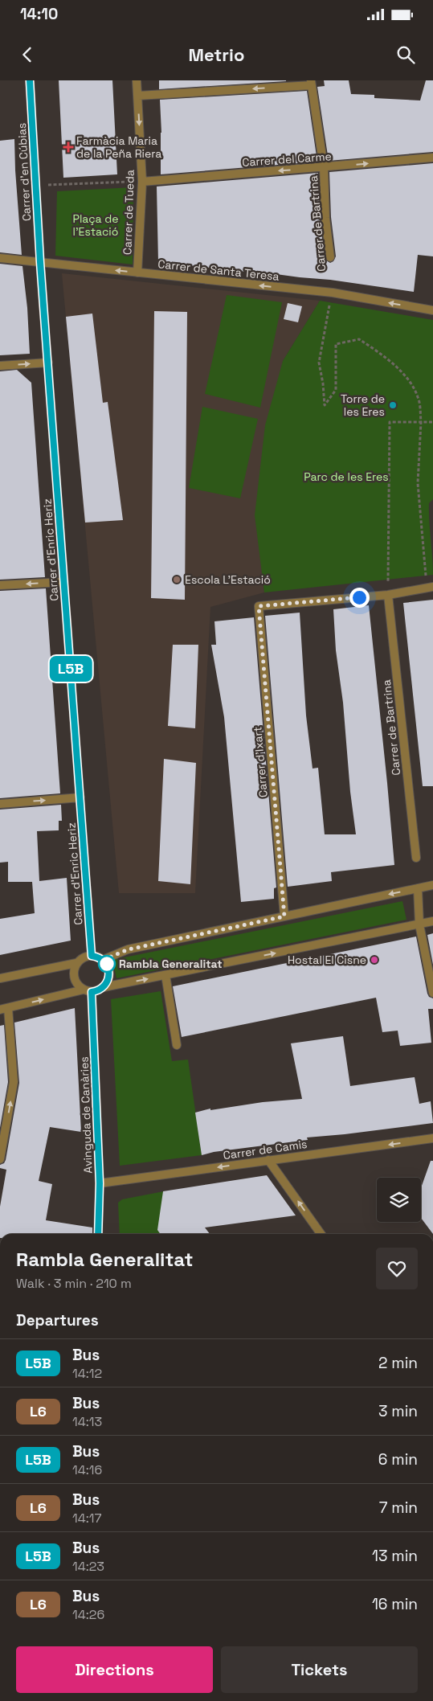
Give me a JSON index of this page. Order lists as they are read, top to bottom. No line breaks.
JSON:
{"streets":{"street":["Carrer del Carme","Carrer d'en Cúbias","Carrer de Tueda","Carrer de Bartrina","Carrer de Santa Teresa","Carrer d'Enric Heriz","Carrer d'Ixart","Avinguda de Canàries","Carrer de Camis"]},"crossings":[["Carrer del Carme","Carrer de Tueda"],["Carrer del Carme","Carrer de Bartrina"],["Carrer d'en Cúbias","Carrer de Santa Teresa"],["Carrer d'en Cúbias","Carrer d'Enric Heriz"],["Carrer de Tueda","Carrer de Santa Teresa"],["Carrer de Bartrina","Carrer d'Ixart"],["Carrer de Santa Teresa","Carrer d'Enric Heriz"],["Carrer d'Enric Heriz","Avinguda de Canàries"],["Avinguda de Canàries","Carrer de Camis"]],"one_way":["Carrer de Tueda","Carrer de Santa Teresa","Carrer de Camis"],"parks":["Plaça de l'Estació","Parc de les Eres"],"places":{"health":["Farmàcia Maria de la Peña Riera"],"other":["Torre de les Eres","Escola L'Estació","Hostal El Cisne","Rambla Generalitat"]},"lines":["bus line L5B"],"page":{"status":"14:10","header":"Metrio","on_map":"L5B","heading":[["Rambla Generalitat","Walk · 3 min · 210 m"],"Departures"],"list":[{"mark":"L5B","name":"Bus","note":"14:12","value":"2 min"},{"mark":"L6","name":"Bus","note":"14:13","value":"3 min"},{"mark":"L5B","name":"Bus","note":"14:16","value":"6 min"},{"mark":"L6","name":"Bus","note":"14:17","value":"7 min"},{"mark":"L5B","name":"Bus","note":"14:23","value":"13 min"},{"mark":"L6","name":"Bus","note":"14:26","value":"16 min"}],"buttons":["Directions","Tickets"]}}
